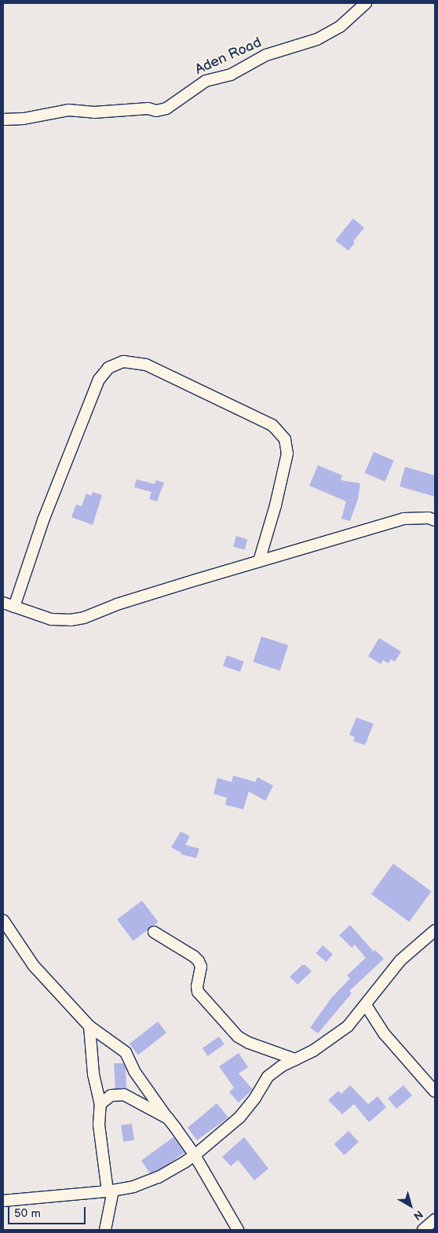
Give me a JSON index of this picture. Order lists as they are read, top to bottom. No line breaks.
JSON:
{"streets":{"street":["Aden Road"]},"scale_bar":"50 m","north":"bottom right"}
